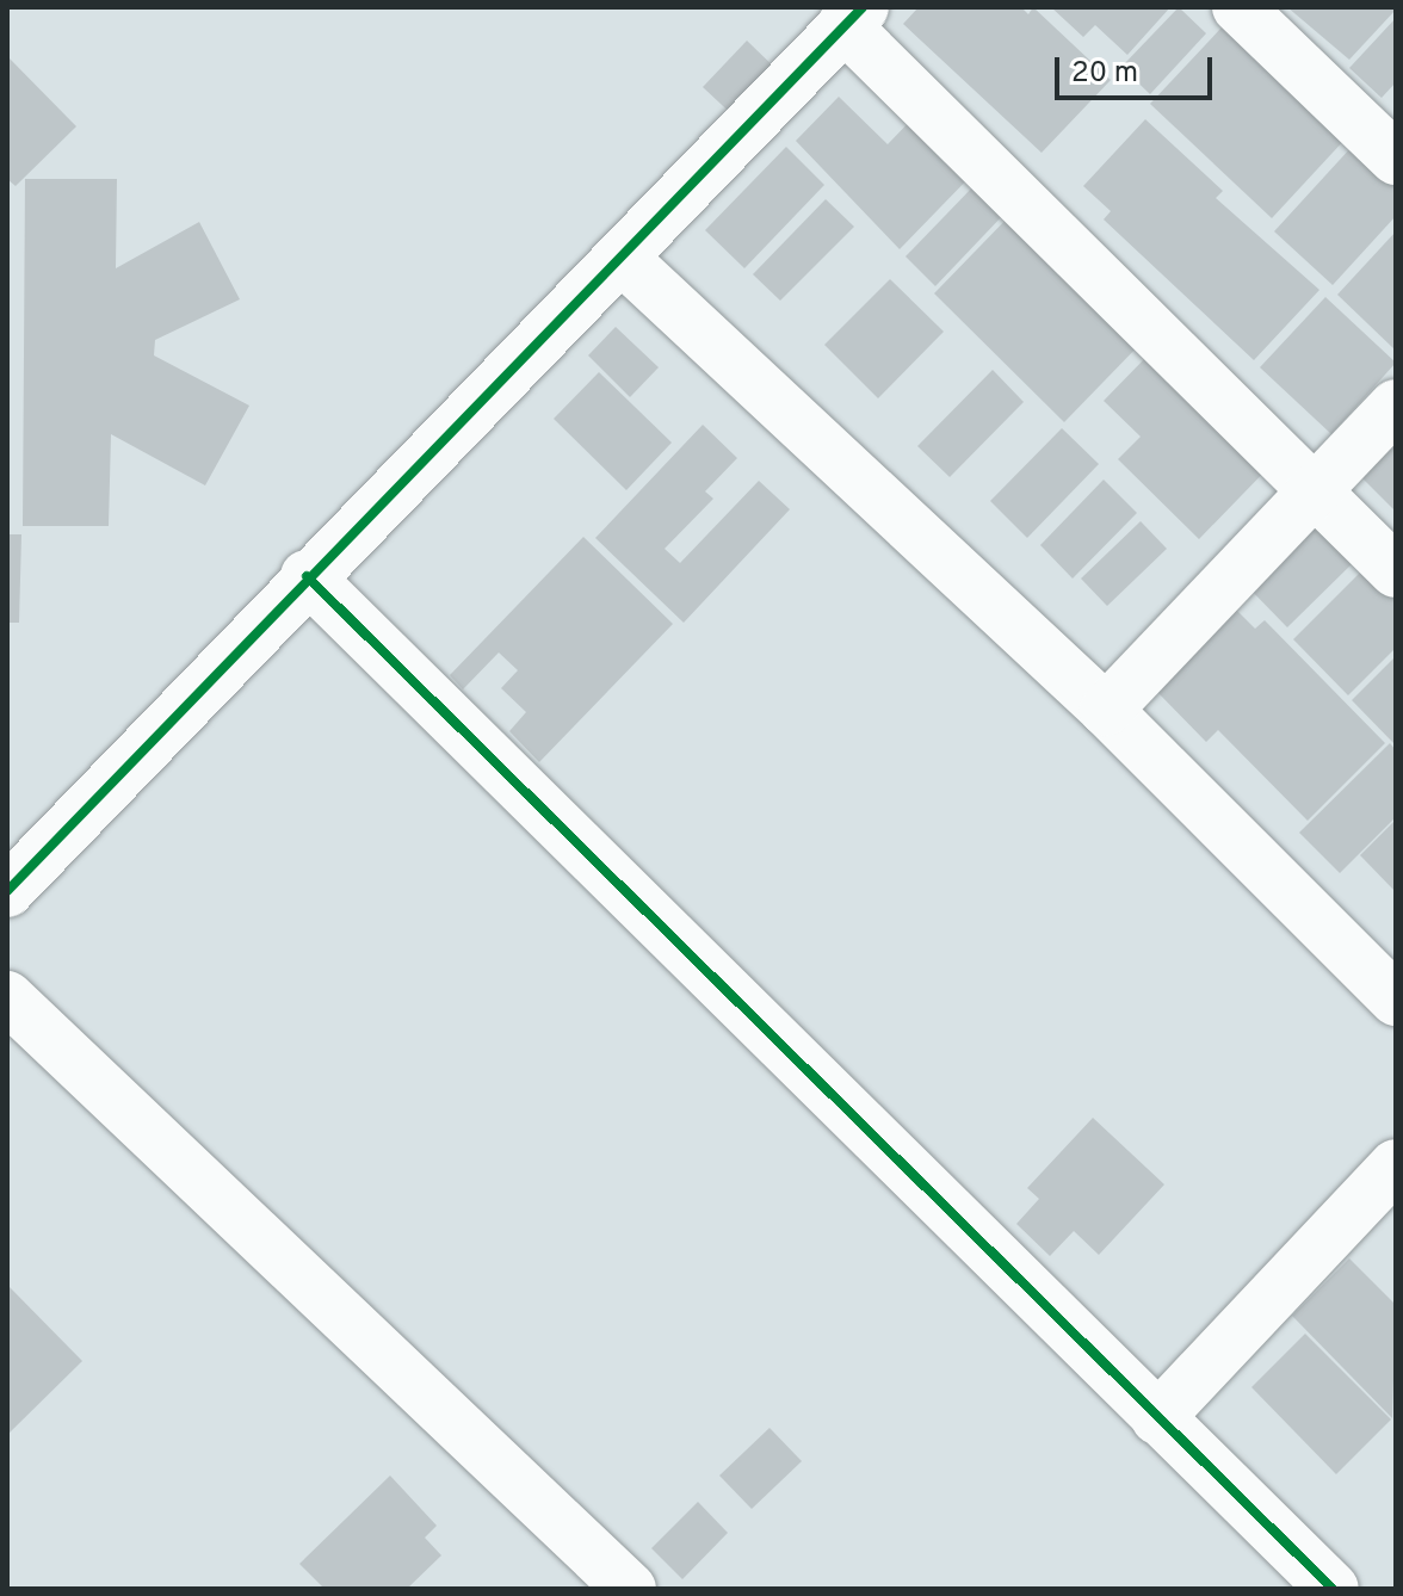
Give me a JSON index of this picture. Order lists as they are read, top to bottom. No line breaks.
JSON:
{"scale_bar":"20 m"}
